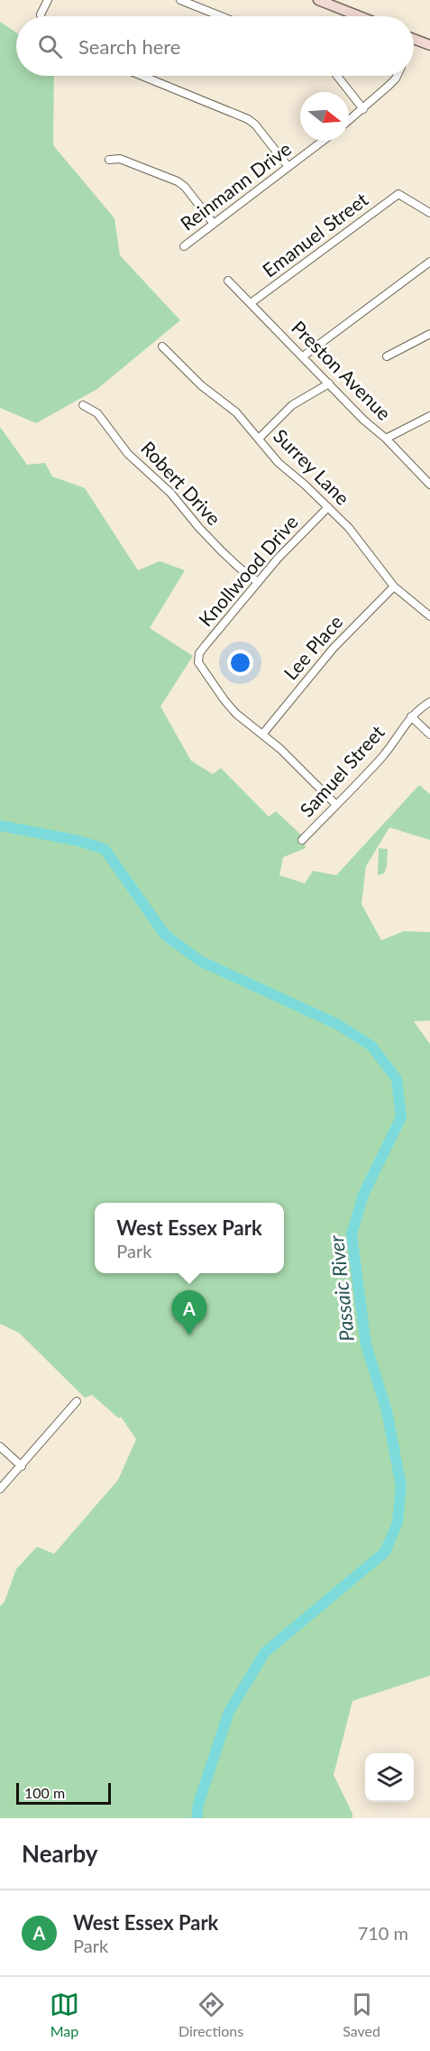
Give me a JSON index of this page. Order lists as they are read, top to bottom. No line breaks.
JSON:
{"streets":{"street":["Reinmann Drive","Emanuel Street","Preston Avenue","Surrey Lane","Robert Drive","Knollwood Drive","Lee Place","Samuel Street"]},"crossings":[["Emanuel Street","Preston Avenue"],["Surrey Lane","Knollwood Drive"],["Surrey Lane","Lee Place"],["Robert Drive","Knollwood Drive"],["Knollwood Drive","Lee Place"]],"water":["Passaic River"],"scale_bar":"100 m","north":"right","page":{"search":"Search here","popup":["West Essex Park","Park"],"pins":"A","scale":"100 m","heading":"Nearby","list":[{"mark":"A","name":"West Essex Park","note":"Park","value":"710 m"}],"nav":["Map","Directions","Saved"]}}
